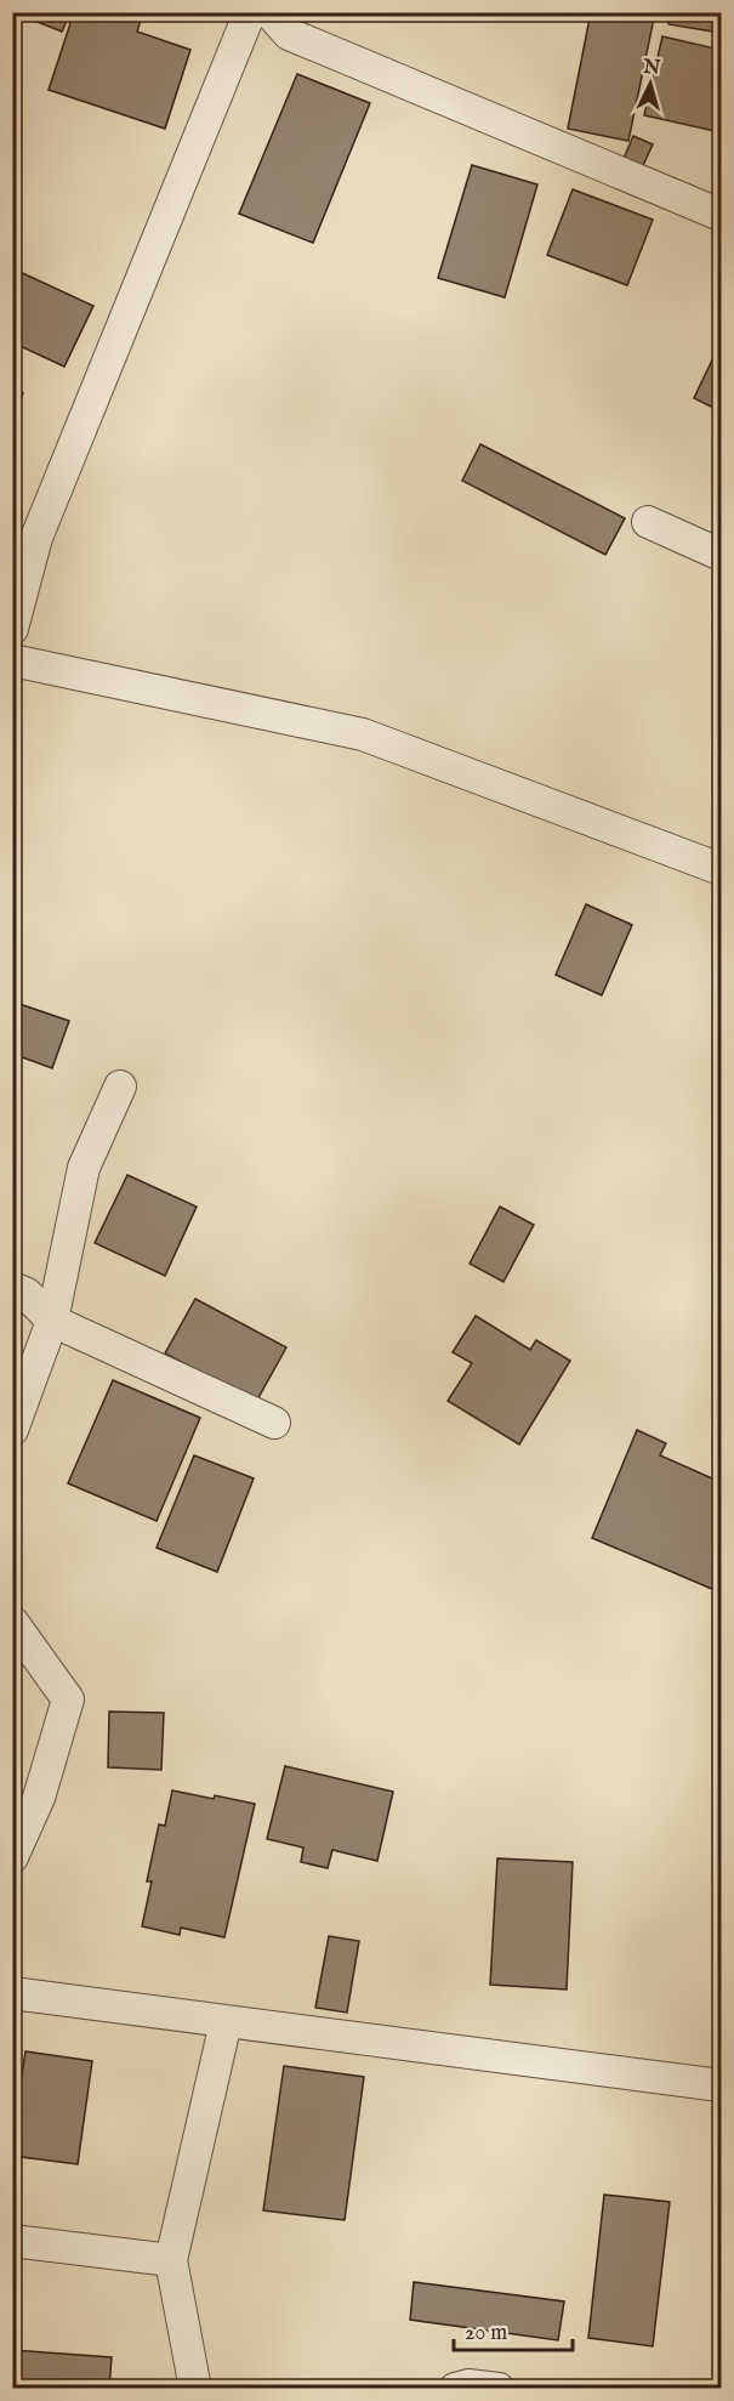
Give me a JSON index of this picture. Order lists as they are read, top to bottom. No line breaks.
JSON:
{"scale_bar":"20 m","north":"top"}
